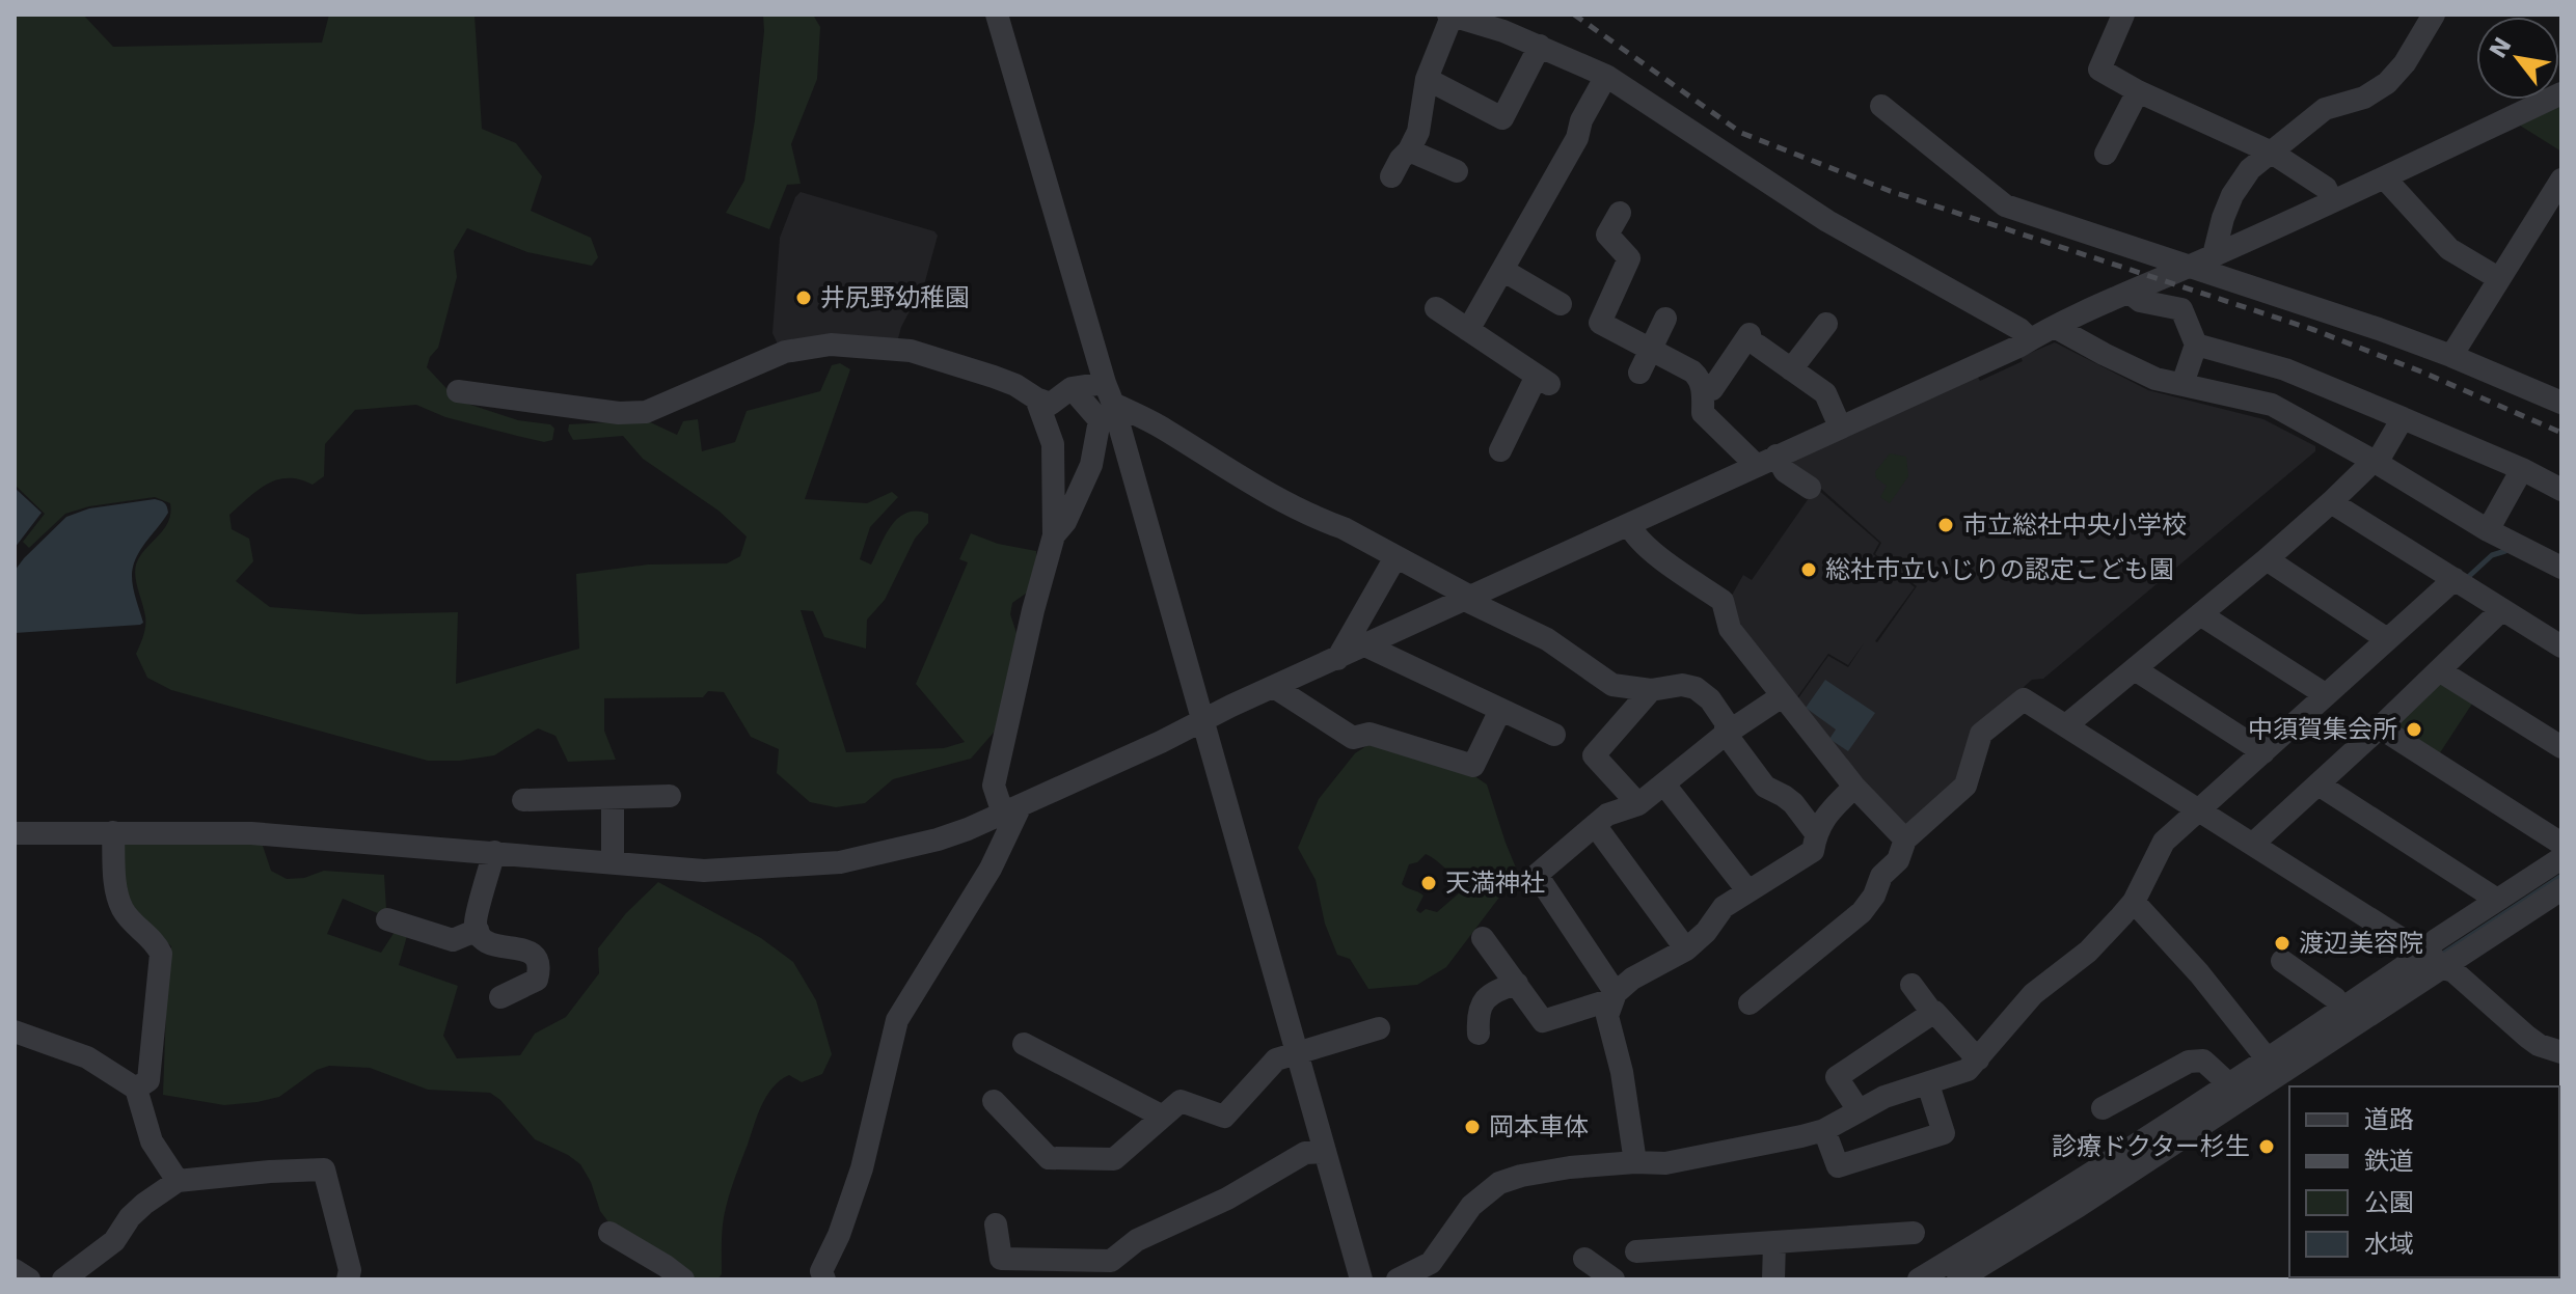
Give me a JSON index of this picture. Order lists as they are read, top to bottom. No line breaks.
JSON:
{"places":["井尻野幼稚園","市立総社中央小学校","総社市立いじりの認定こども園","中須賀集会所","天満神社","渡辺美容院","岡本車体","診療ドクター杉生"],"legend":["道路","鉄道","公園","水域"],"north":"top left"}
